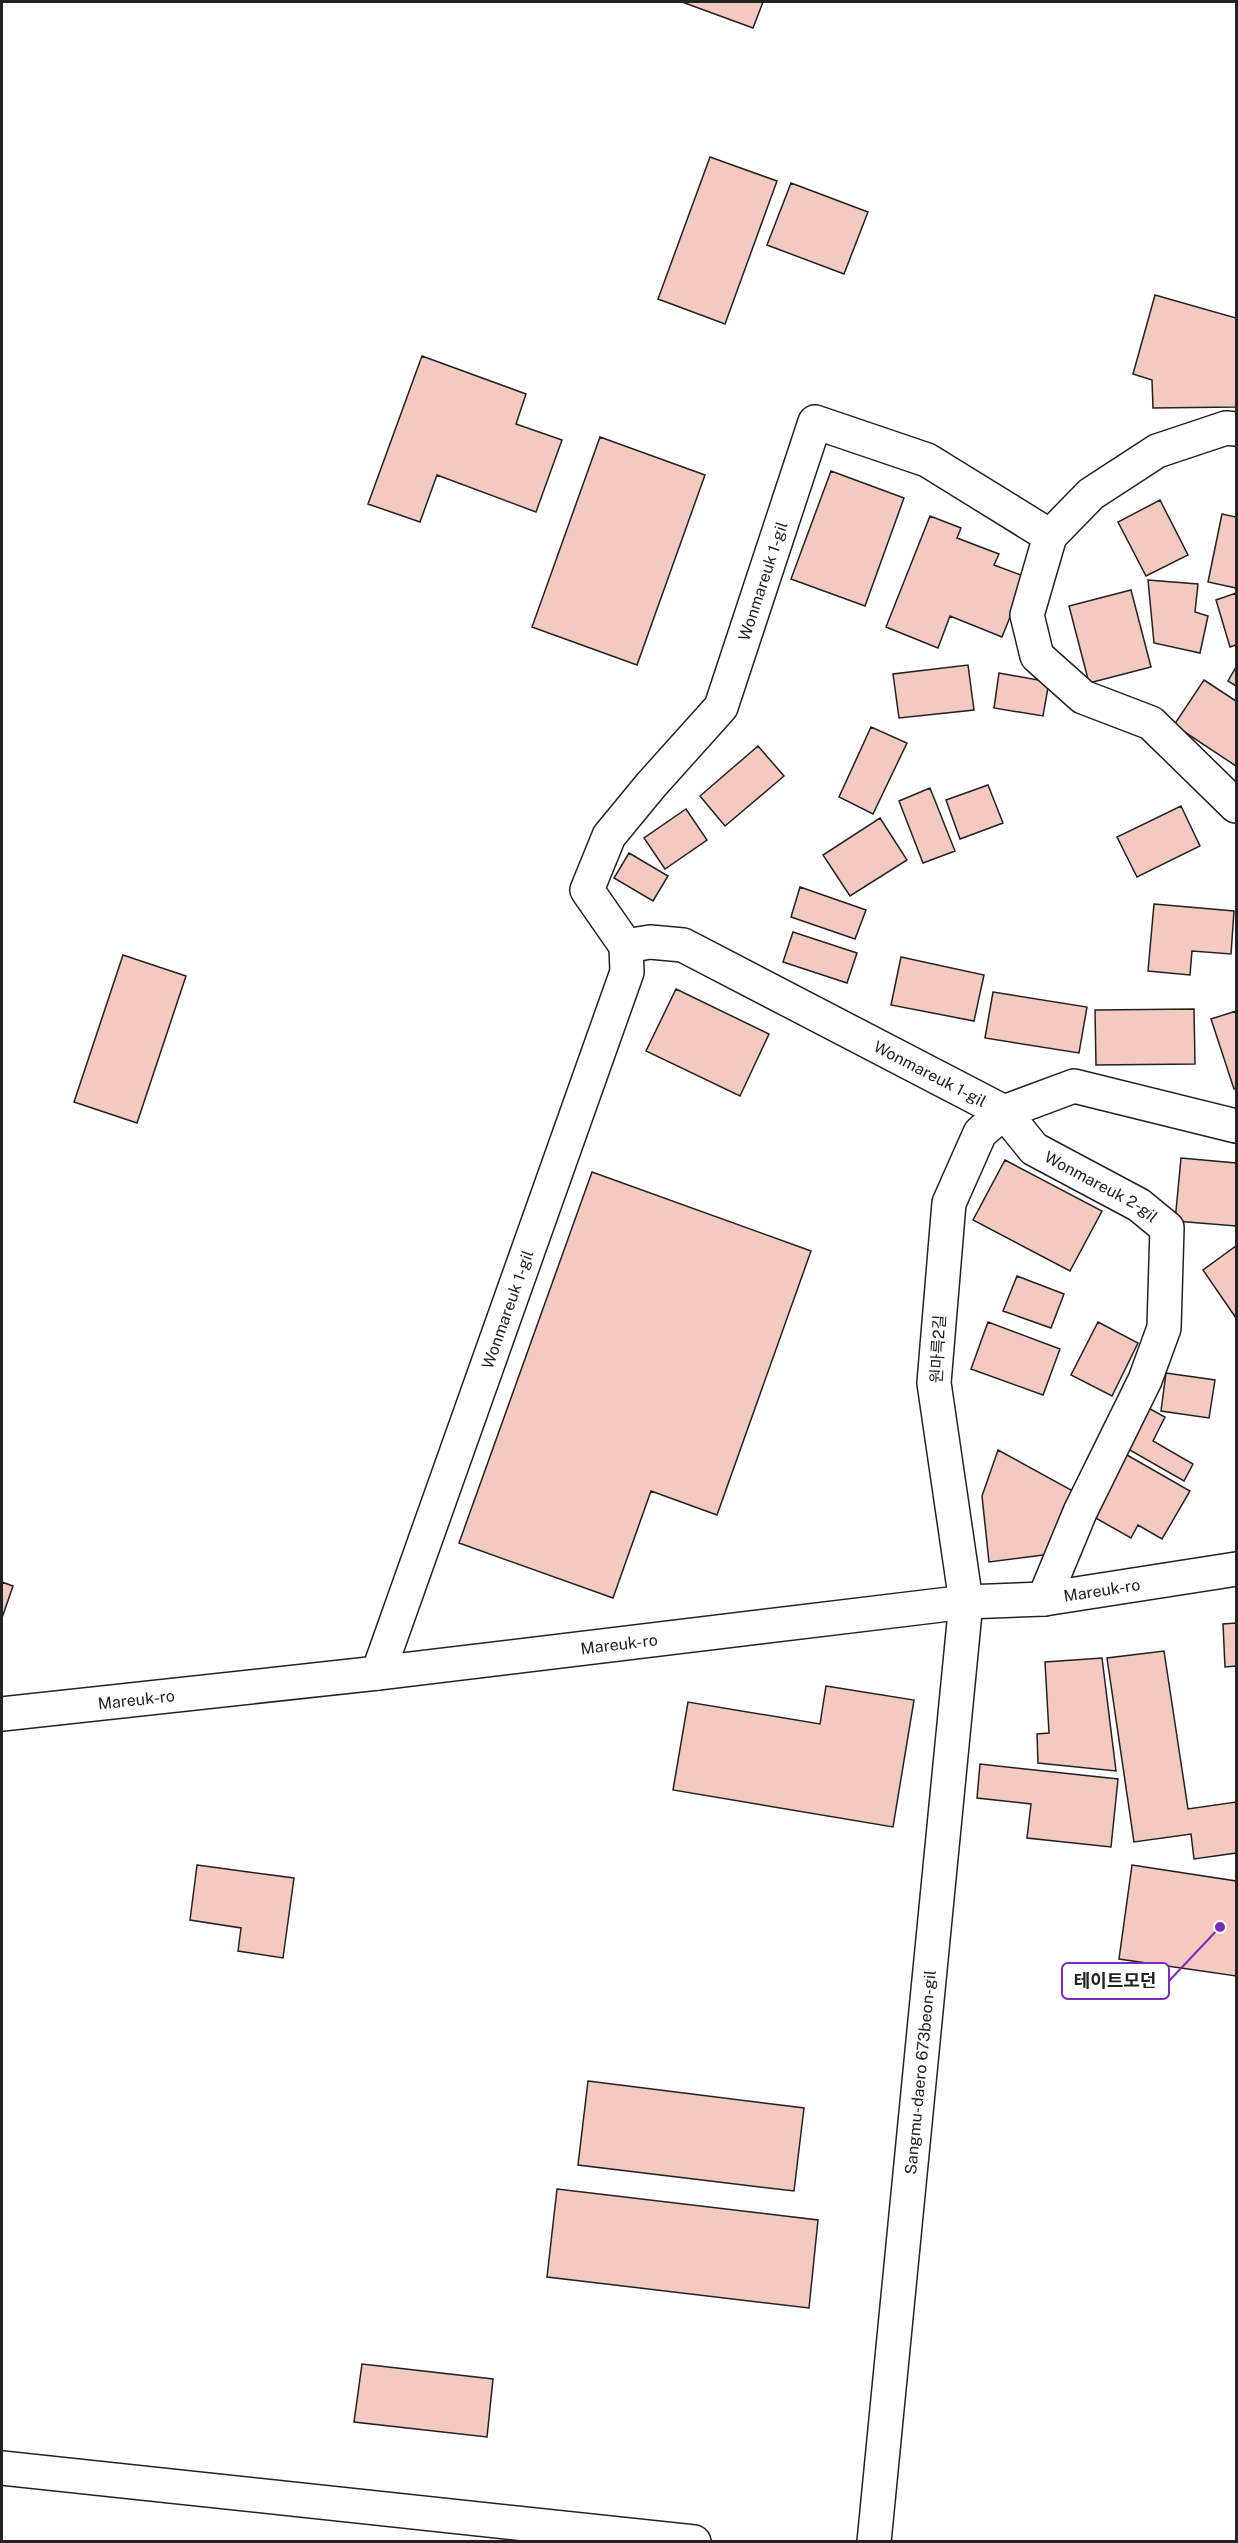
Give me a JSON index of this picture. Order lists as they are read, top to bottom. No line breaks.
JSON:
{"streets":{"street":["Wonmareuk 1-gil","Wonmareuk 2-gil","원마륵2길","Mareuk-ro","Sangmu-daero 673beon-gil"]},"crossings":[["Wonmareuk 1-gil","Wonmareuk 2-gil"],["Wonmareuk 1-gil","원마륵2길"],["Wonmareuk 1-gil","Mareuk-ro"],["Wonmareuk 2-gil","원마륵2길"],["Wonmareuk 2-gil","Mareuk-ro"],["원마륵2길","Mareuk-ro"],["원마륵2길","Sangmu-daero 673beon-gil"],["Mareuk-ro","Sangmu-daero 673beon-gil"]],"places":["테이트모던"]}
